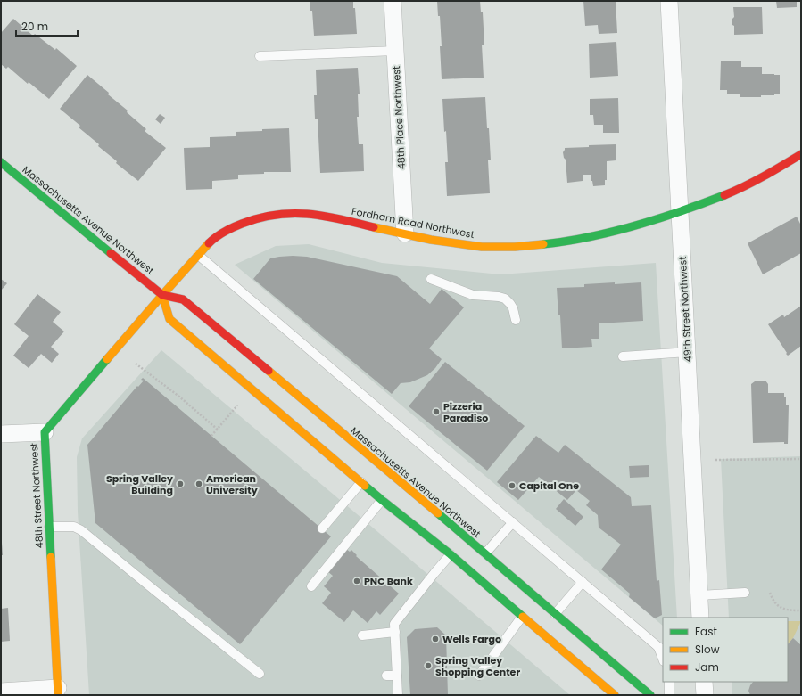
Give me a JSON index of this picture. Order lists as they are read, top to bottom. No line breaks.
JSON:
{"streets":{"main road":["Massachusetts Avenue Northwest","Fordham Road Northwest","48th Street Northwest"],"street":["48th Place Northwest","49th Street Northwest"]},"crossings":[["48th Place Northwest","Fordham Road Northwest"],["Massachusetts Avenue Northwest","Fordham Road Northwest"],["Massachusetts Avenue Northwest","48th Street Northwest"],["Fordham Road Northwest","49th Street Northwest"],["Fordham Road Northwest","48th Street Northwest"]],"places":["Pizzeria Paradiso","Spring Valley Building","American University","Capital One","PNC Bank","Wells Fargo","Spring Valley Shopping Center"],"legend":["Fast","Slow","Jam"],"scale_bar":"20 m"}
